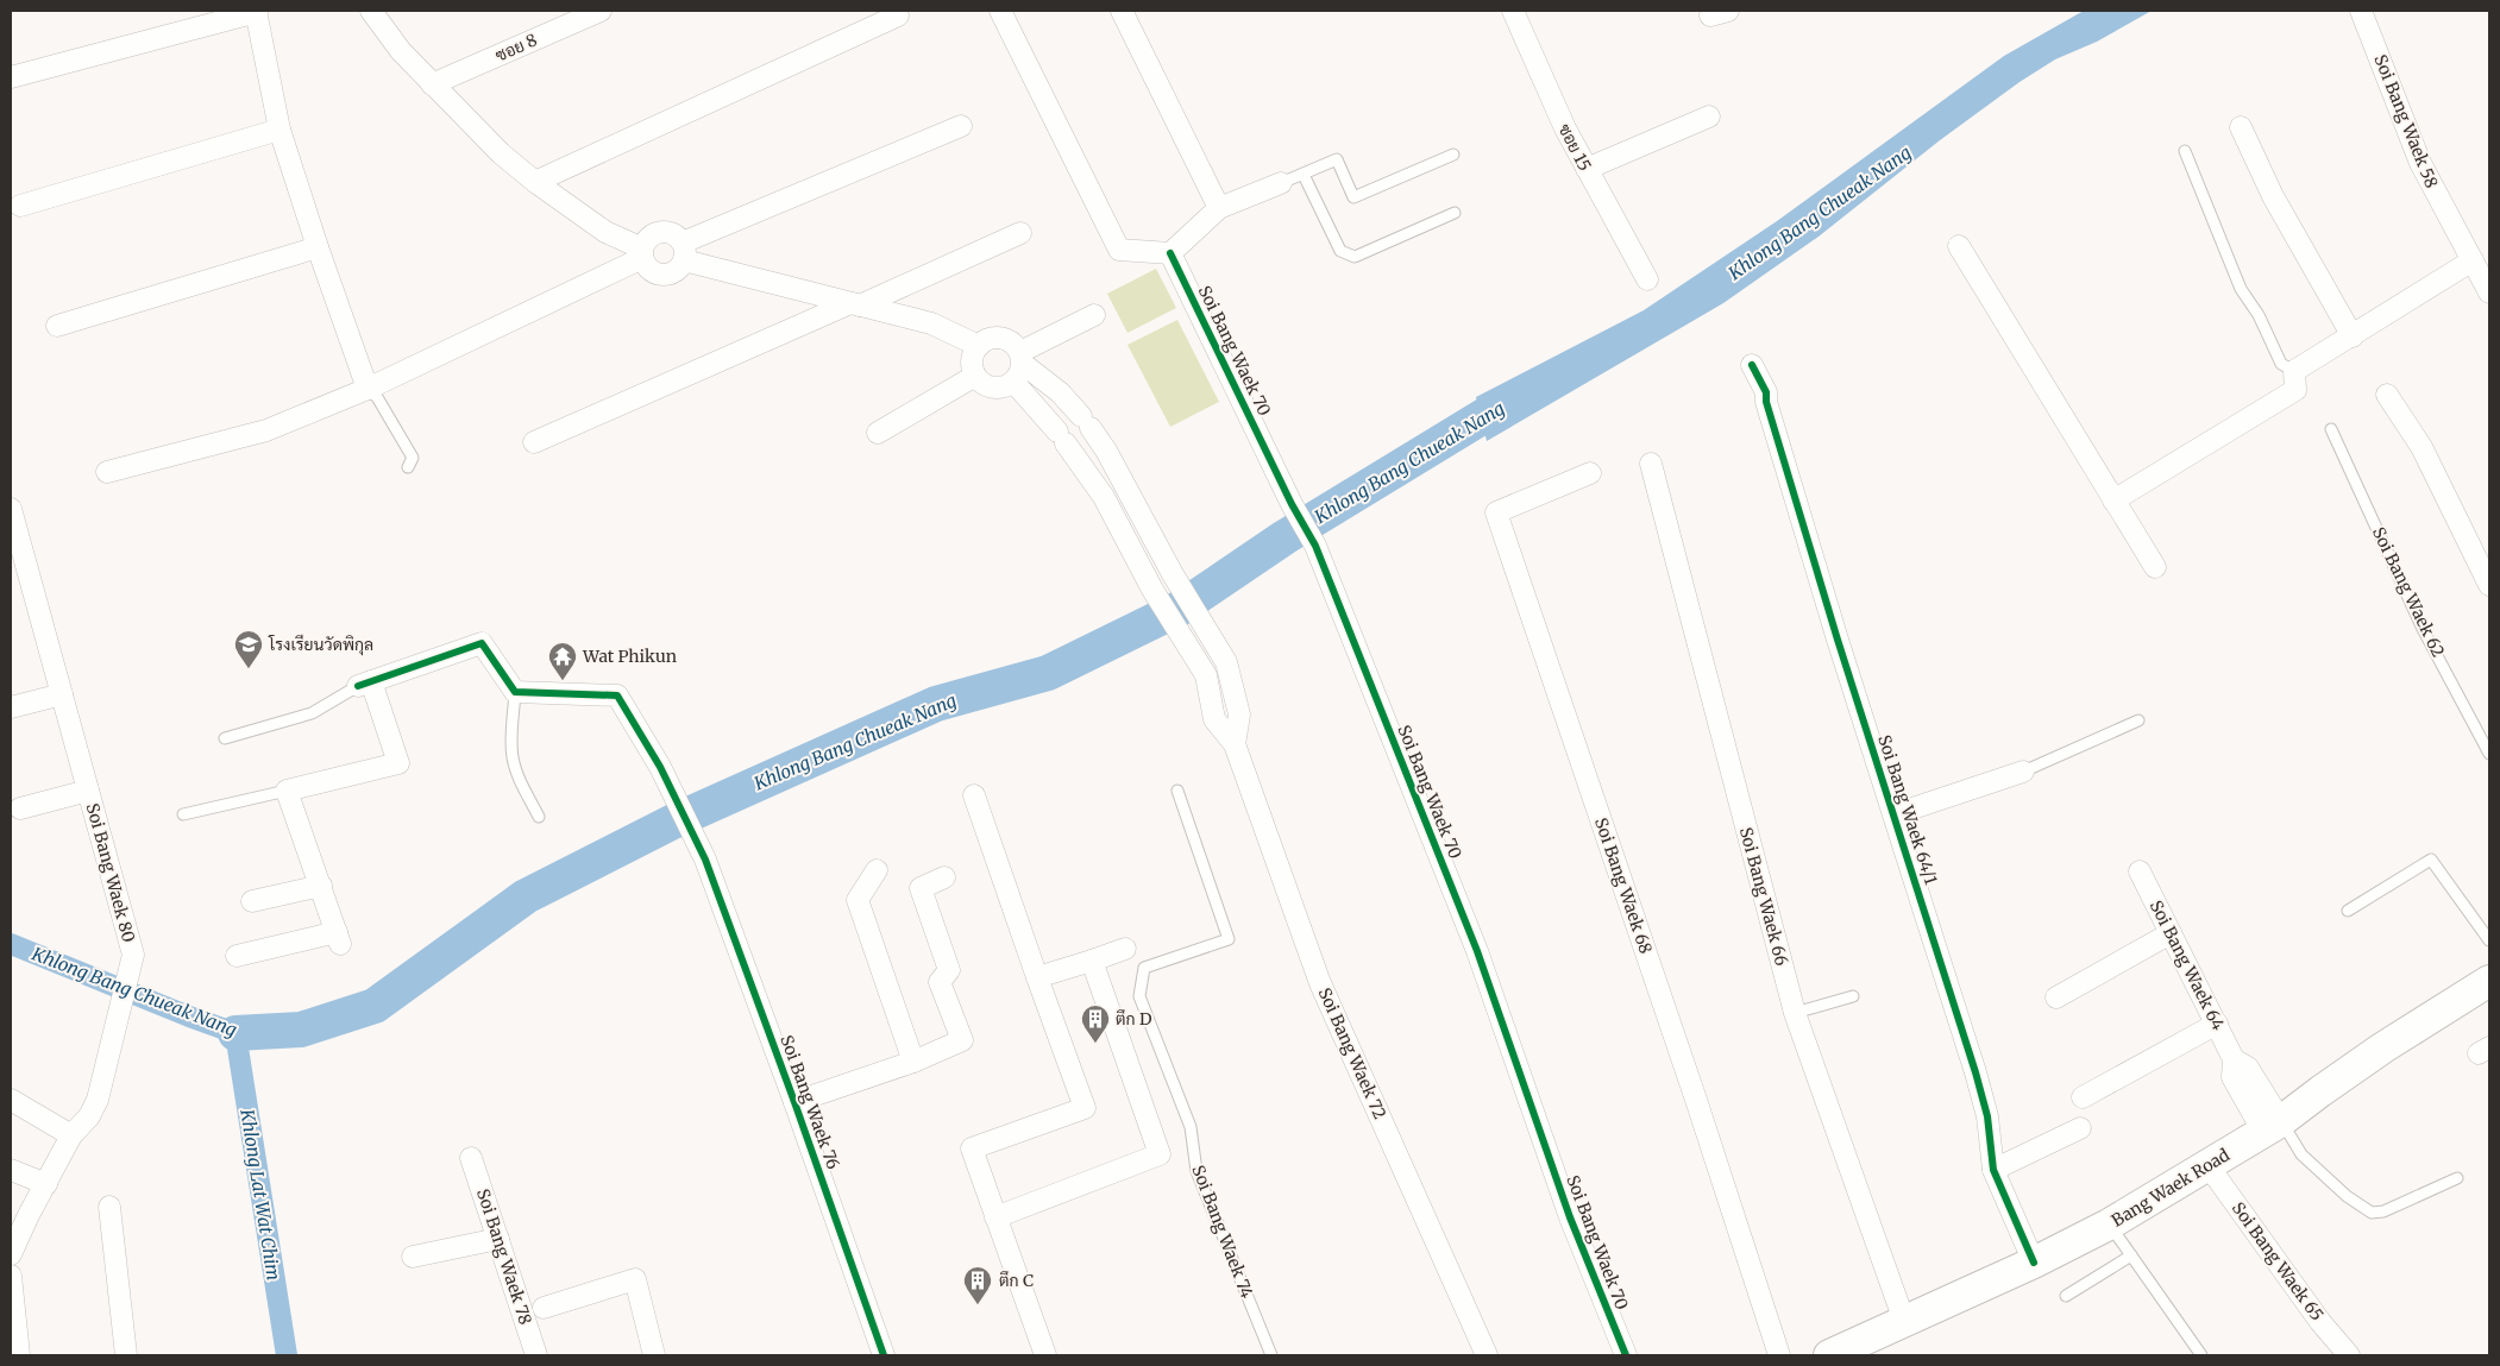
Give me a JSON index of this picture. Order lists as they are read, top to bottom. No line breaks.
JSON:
{"streets":{"main road":["Bang Waek Road"],"street":["ซอย 8","Soi Bang Waek 58","ซอย 15","Soi Bang Waek 70","Soi Bang Waek 64/1","Soi Bang Waek 80","Soi Bang Waek 68","Soi Bang Waek 66","Soi Bang Waek 64","Soi Bang Waek 72","Soi Bang Waek 76","Soi Bang Waek 78","Soi Bang Waek 65"],"lane":["Soi Bang Waek 62","Soi Bang Waek 74"]},"crossings":[["Soi Bang Waek 64/1","Bang Waek Road"],["Soi Bang Waek 66","Bang Waek Road"],["Soi Bang Waek 64","Bang Waek Road"],["Bang Waek Road","Soi Bang Waek 65"]],"water":["Khlong Bang Chueak Nang","Khlong Lat Wat Chim"],"places":{"school or university":["โรงเรียนวัดพิกุล"],"temple":["Wat Phikun"],"building":["ตึก D","ตึก C"]}}
